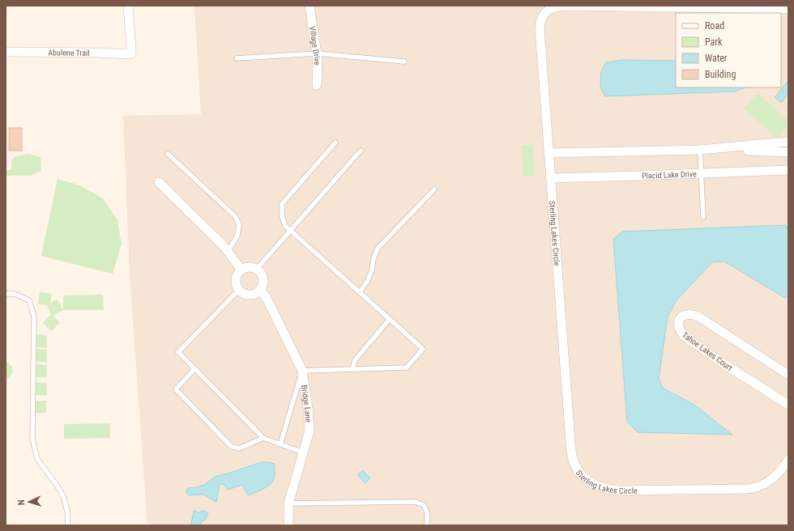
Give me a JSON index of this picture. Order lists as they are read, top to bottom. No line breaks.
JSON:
{"streets":{"street":["Village Drive","Abulene Trail","Placid Lake Drive","Sterling Lakes Circle","Tahoe Lakes Court","Bridge Lane"]},"crossings":[["Placid Lake Drive","Sterling Lakes Circle"]],"legend":["Road","Park","Water","Building"],"north":"left"}
